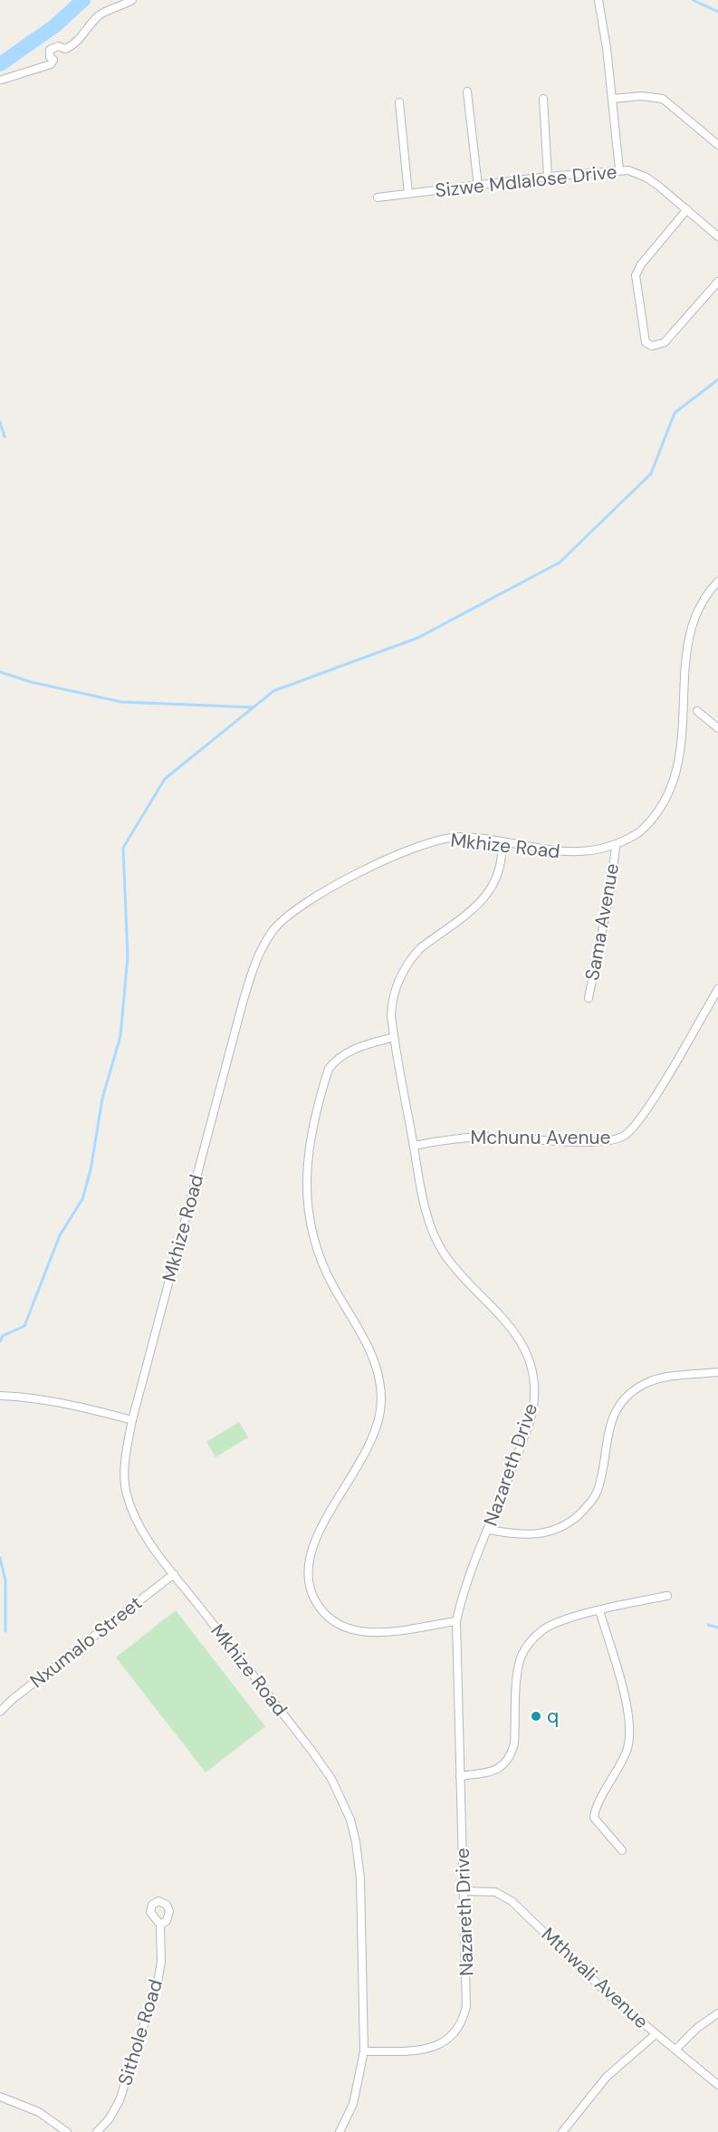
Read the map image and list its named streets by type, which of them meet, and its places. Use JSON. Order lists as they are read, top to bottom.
{
  "streets": {
    "street": [
      "Sizwe Mdlalose Drive",
      "Mkhize Road",
      "Sama Avenue",
      "Mchunu Avenue",
      "Nazareth Drive",
      "Nxumalo Street",
      "Mthwali Avenue",
      "Sithole Road"
    ]
  },
  "crossings": [
    ["Mkhize Road", "Sama Avenue"],
    ["Mkhize Road", "Nazareth Drive"],
    ["Mkhize Road", "Nxumalo Street"],
    ["Mchunu Avenue", "Nazareth Drive"],
    ["Nazareth Drive", "Mthwali Avenue"]
  ],
  "places": ["q"]
}
